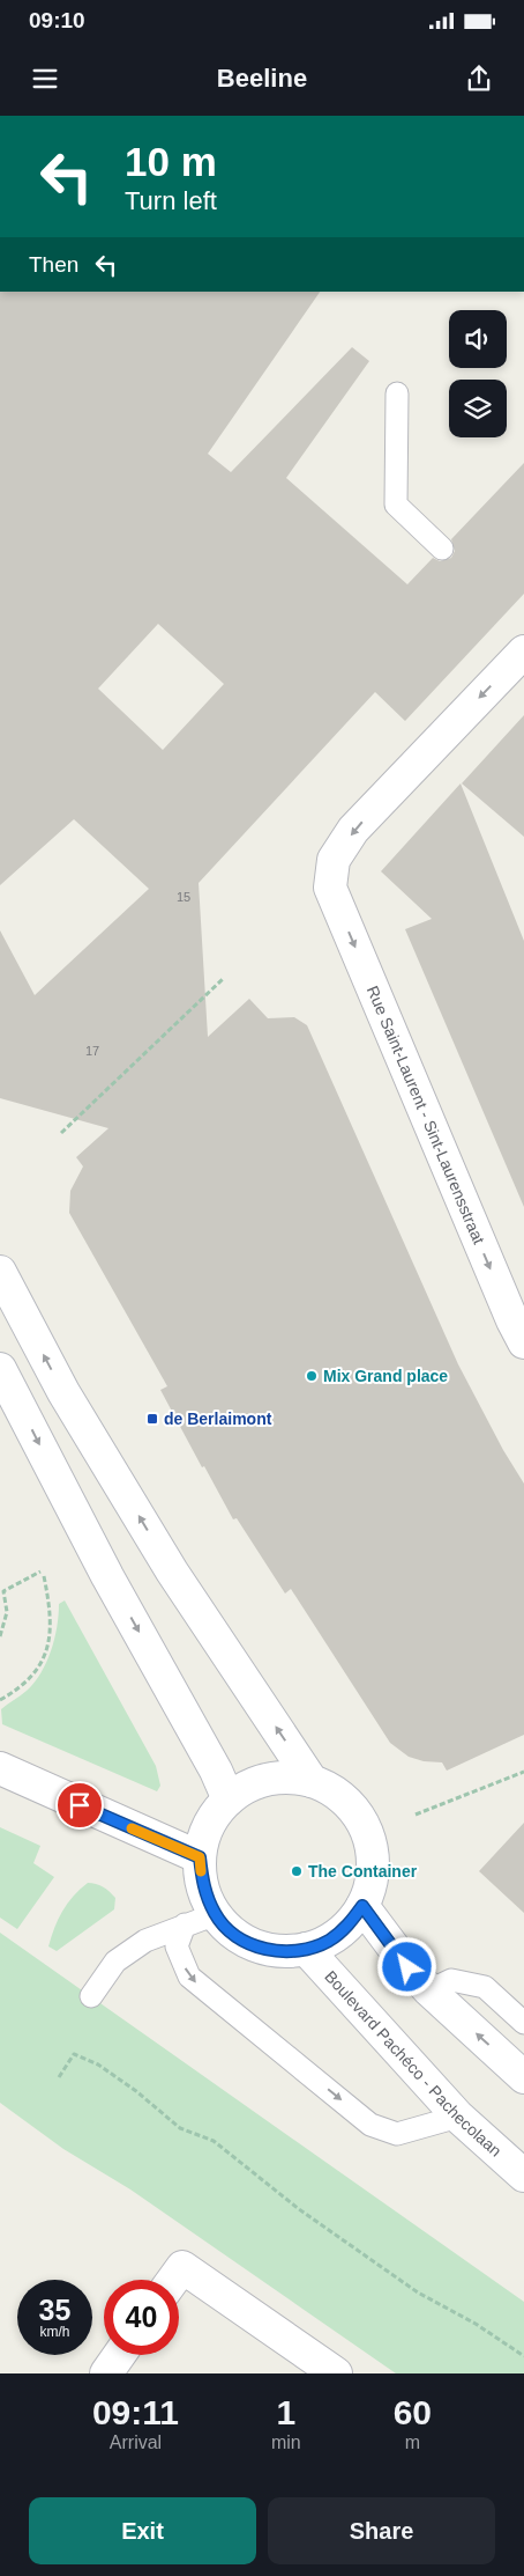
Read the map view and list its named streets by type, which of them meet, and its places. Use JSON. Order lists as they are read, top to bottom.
{
  "streets": {
    "street": ["Rue Saint-Laurent - Sint-Laurensstraat", "Boulevard Pachéco - Pachecolaan"]
  },
  "one_way": ["Rue Saint-Laurent - Sint-Laurensstraat"],
  "places": {
    "other": ["Mix Grand place", "The Container"],
    "transit": ["de Berlaimont"]
  },
  "house_numbers": ["15", "17"],
  "page": {
    "status": "09:10",
    "header": "Beeline",
    "turn": ["10 m", "Turn left"],
    "then": "Then",
    "speed": "35 km/h",
    "limit": "40",
    "eta": [
      "09:11",
      "Arrival",
      "1",
      "min",
      "60",
      "m"
    ],
    "buttons": ["Exit", "Share"]
  }
}
